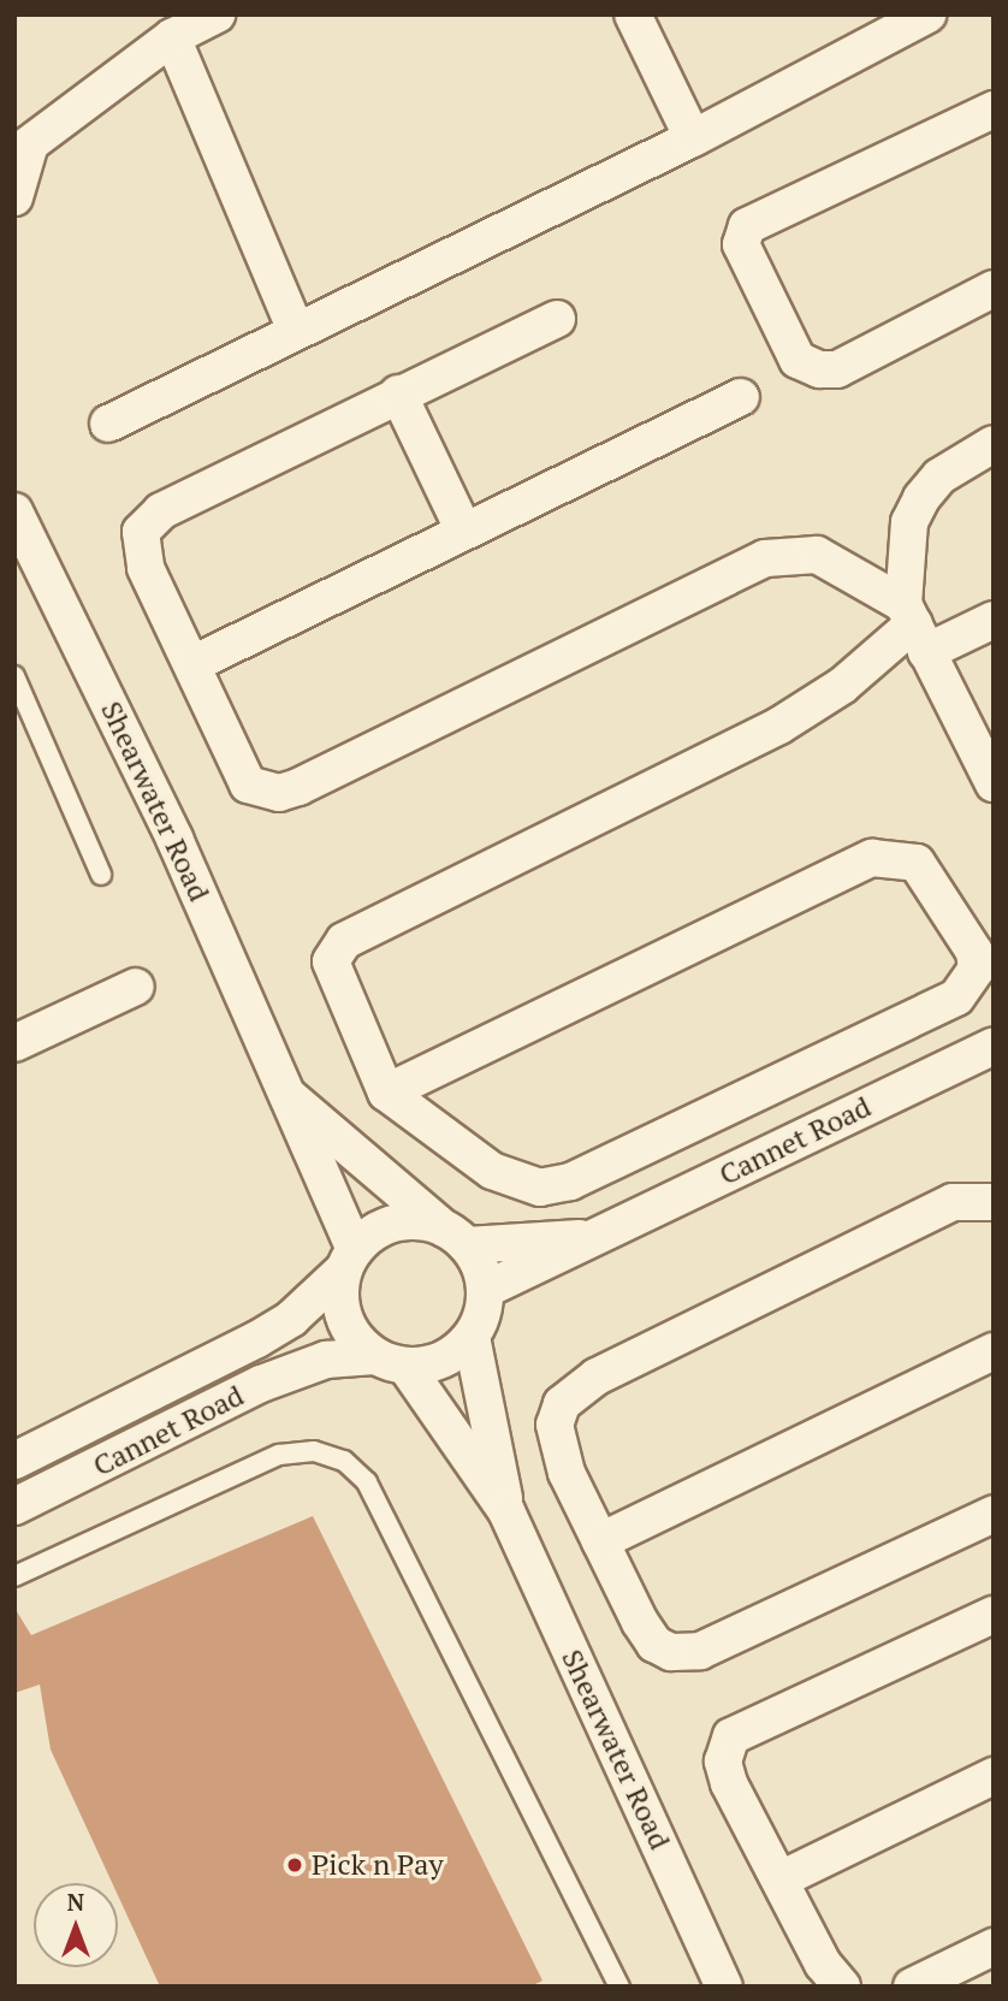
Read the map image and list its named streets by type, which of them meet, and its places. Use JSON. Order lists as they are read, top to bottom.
{
  "streets": {
    "street": ["Shearwater Road", "Cannet Road"]
  },
  "crossings": [
    ["Shearwater Road", "Cannet Road"]
  ],
  "places": ["Pick n Pay"],
  "north": "top"
}
